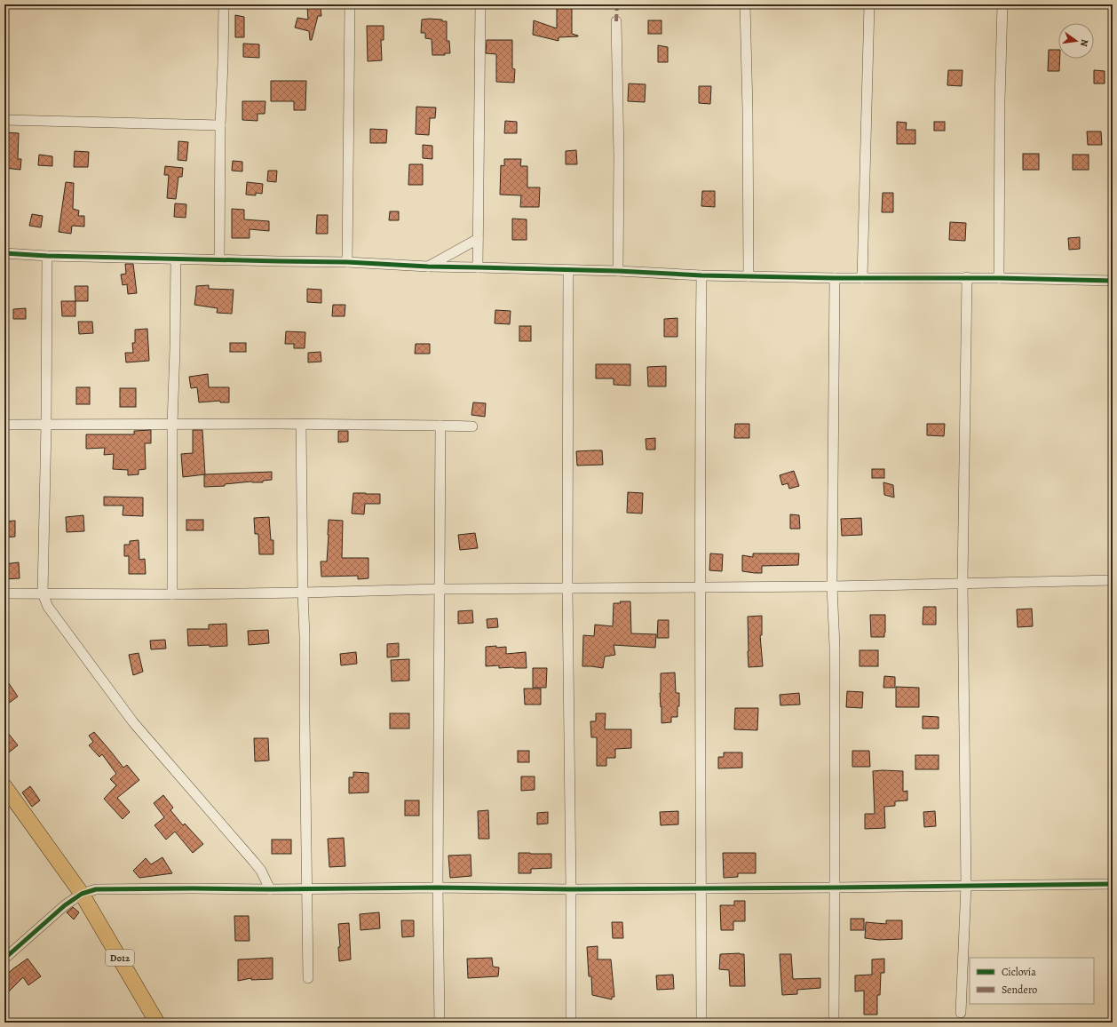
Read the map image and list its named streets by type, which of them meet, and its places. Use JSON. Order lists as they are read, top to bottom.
{
  "streets": {
    "main road": ["D012"]
  },
  "legend": ["Ciclovía", "Sendero"],
  "north": "right"
}
